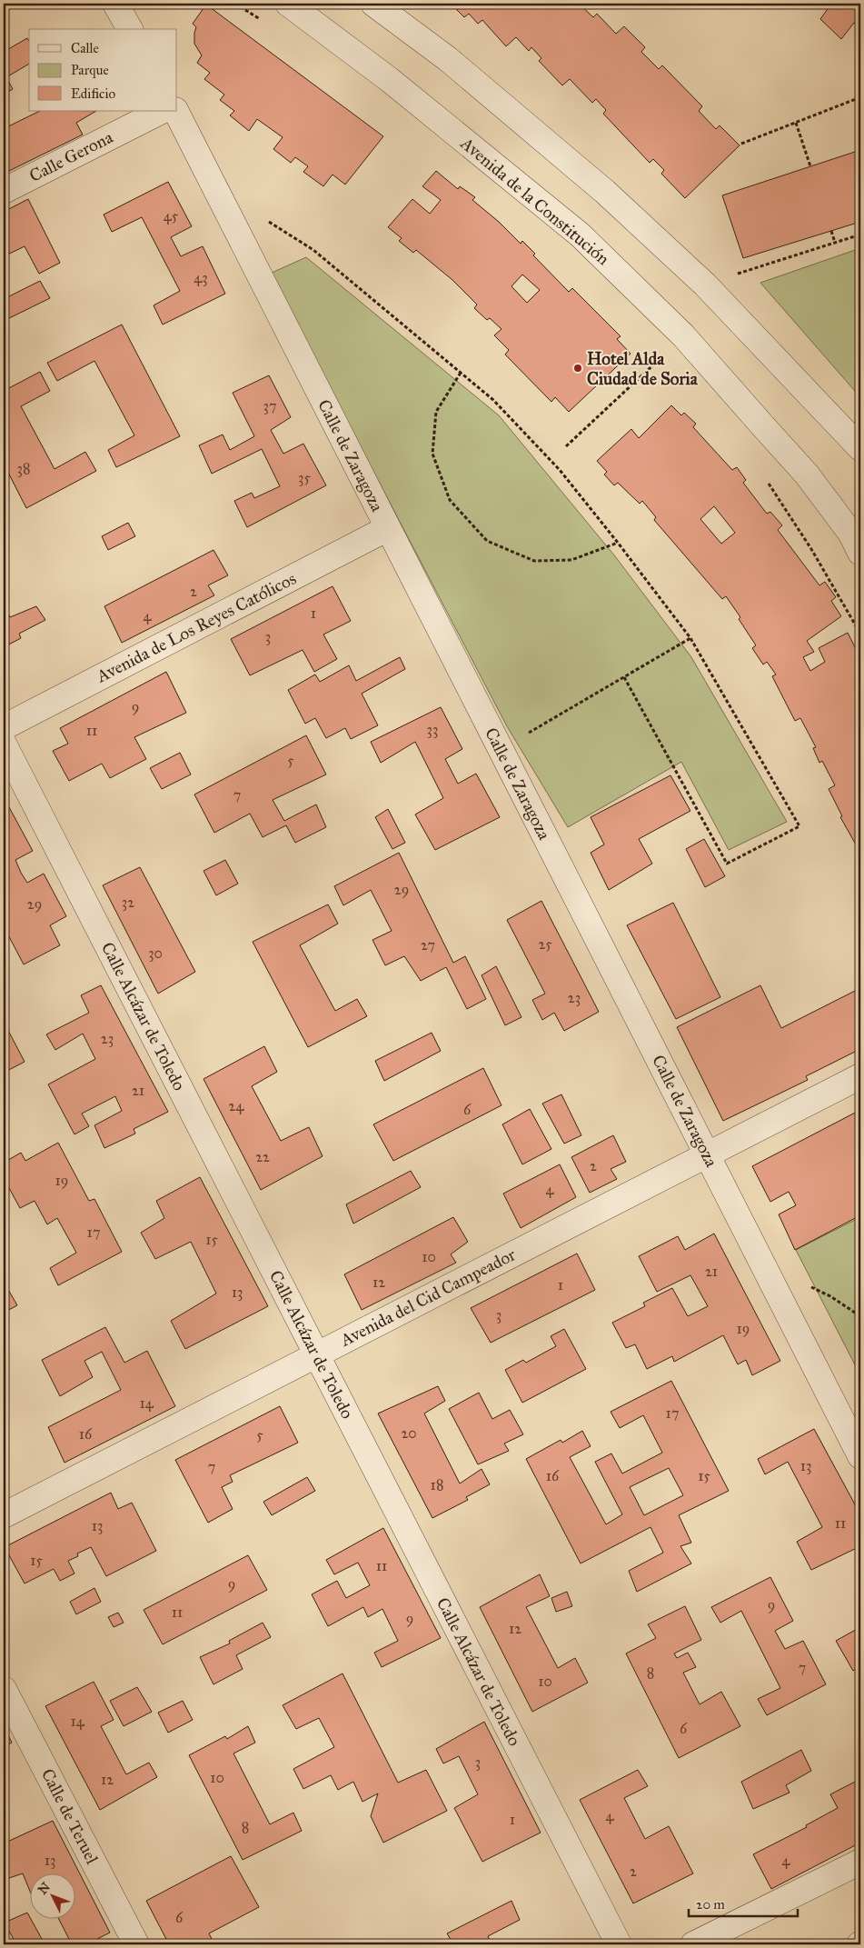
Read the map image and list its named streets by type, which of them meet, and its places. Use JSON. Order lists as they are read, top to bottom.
{
  "streets": {
    "street": [
      "Calle Gerona",
      "Avenida de la Constitución",
      "Calle de Zaragoza",
      "Avenida de Los Reyes Católicos",
      "Calle Alcázar de Toledo",
      "Avenida del Cid Campeador",
      "Calle de Teruel"
    ]
  },
  "crossings": [
    ["Calle de Zaragoza", "Avenida de Los Reyes Católicos"],
    ["Calle de Zaragoza", "Avenida del Cid Campeador"],
    ["Calle Alcázar de Toledo", "Avenida del Cid Campeador"]
  ],
  "places": ["Hotel Alda Ciudad de Soria"],
  "house_numbers": [
    "45",
    "43",
    "37",
    "38",
    "35",
    "2",
    "1",
    "4",
    "3",
    "9",
    "33",
    "11",
    "5",
    "7",
    "29",
    "32",
    "29",
    "25",
    "27",
    "30",
    "23",
    "23",
    "21",
    "24",
    "6",
    "22",
    "2",
    "19",
    "4",
    "17",
    "15",
    "10",
    "21",
    "12",
    "1",
    "13",
    "3",
    "19",
    "14",
    "17",
    "20",
    "16",
    "5",
    "13",
    "7",
    "16",
    "15",
    "18",
    "11",
    "13",
    "15",
    "11",
    "9",
    "9",
    "11",
    "9",
    "12",
    "7",
    "8",
    "10",
    "14",
    "6",
    "3",
    "10",
    "12",
    "4",
    "1",
    "8",
    "13",
    "4",
    "2",
    "6"
  ],
  "legend": ["Calle", "Parque", "Edificio"],
  "scale_bar": "20 m",
  "north": "top left"
}
